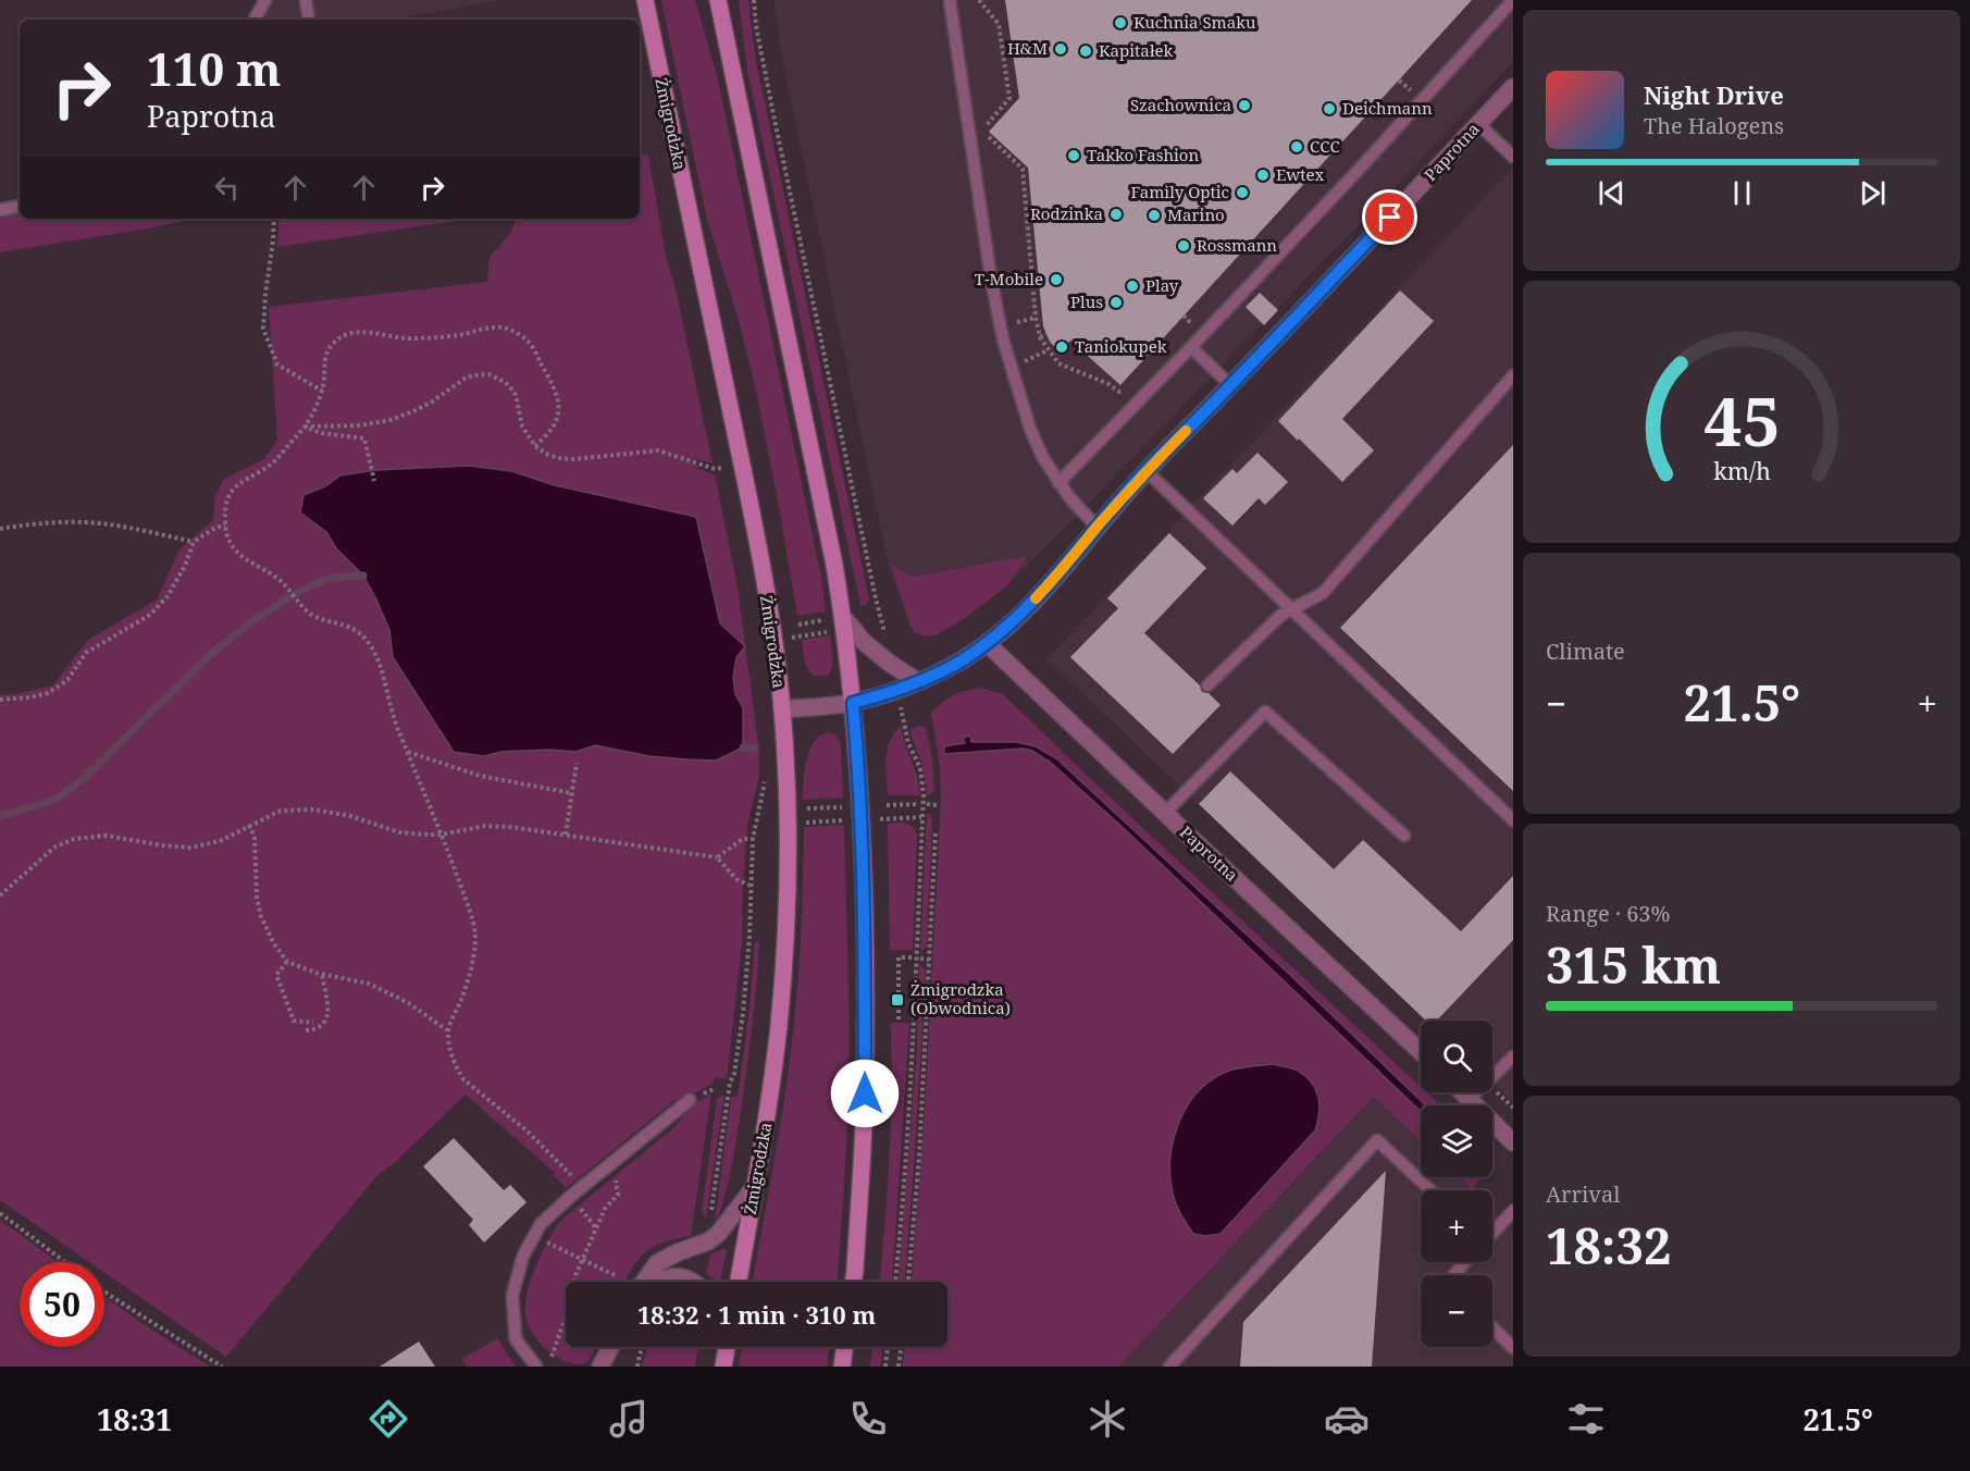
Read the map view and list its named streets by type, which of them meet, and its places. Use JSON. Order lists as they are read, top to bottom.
{
  "streets": {
    "main road": ["Żmigrodzka"],
    "street": ["Paprotna"]
  },
  "crossings": [
    ["Żmigrodzka", "Paprotna"]
  ],
  "places": {
    "other": [
      "Kuchnia Smaku",
      "H&M",
      "Kapitałek",
      "Szachownica",
      "Deichmann",
      "CCC",
      "Takko Fashion",
      "Ewtex",
      "Family Optic",
      "Rodzinka",
      "Marino",
      "Rossmann",
      "T-Mobile",
      "Play",
      "Plus",
      "Taniokupek"
    ],
    "transit": ["Żmigrodzka (Obwodnica)"]
  },
  "page": {
    "turn": ["110 m", "Paprotna"],
    "song": ["Night Drive", "The Halogens"],
    "tile": [
      "Climate",
      ["Range · 63%", "315 km"],
      ["Arrival", "18:32"]
    ],
    "heat": ["−", "21.5°", "+"],
    "map_buttons": ["+", "−"],
    "limit": "50",
    "trip": "18:32 · 1 min · 310 m",
    "tabs": ["18:31", "21.5°"],
    "gauge": ["45", "km/h"]
  }
}
